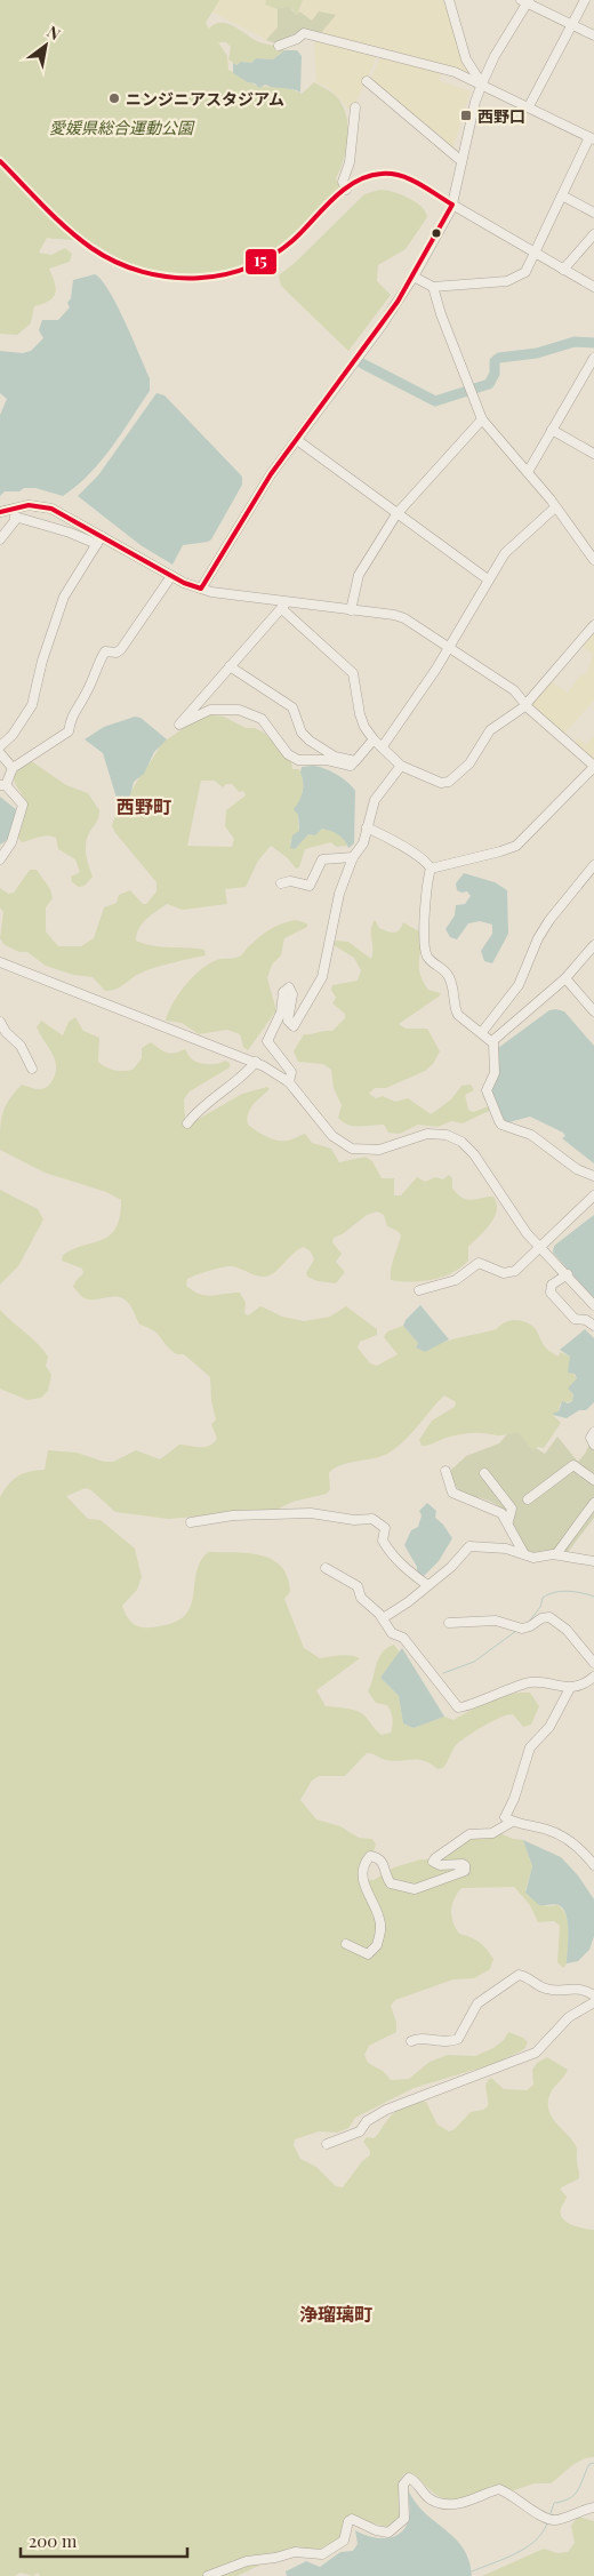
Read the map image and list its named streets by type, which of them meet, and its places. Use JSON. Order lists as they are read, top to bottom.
{
  "districts": ["西野町", "浄瑠璃町"],
  "parks": ["愛媛県総合運動公園"],
  "places": {
    "other": ["ニンジニアスタジアム"],
    "transit": ["西野口"]
  },
  "lines": ["transit line 15"],
  "scale_bar": "200 m",
  "north": "top right"
}
